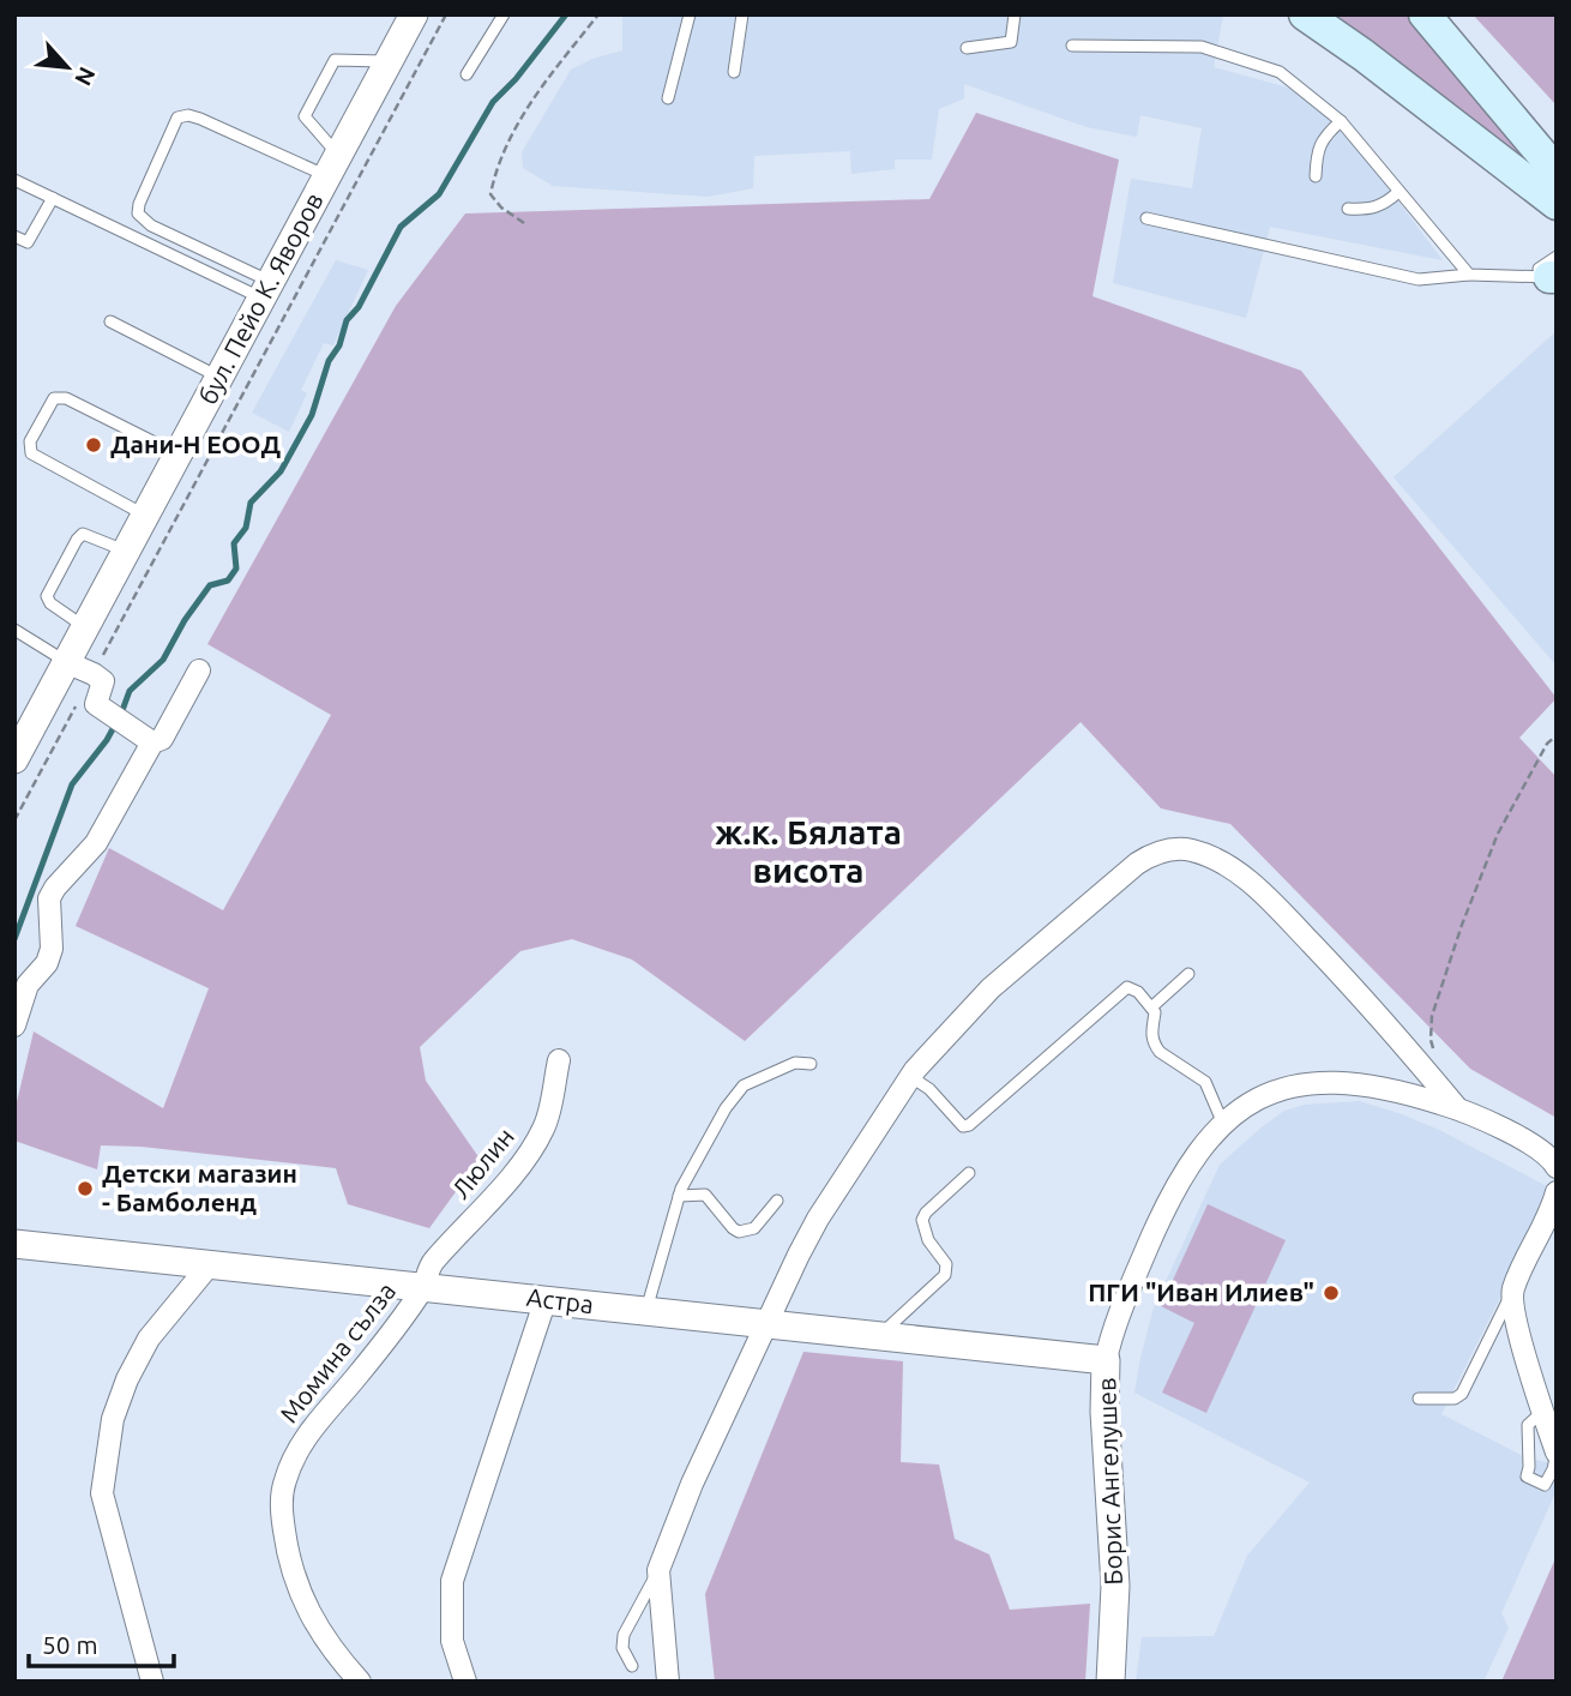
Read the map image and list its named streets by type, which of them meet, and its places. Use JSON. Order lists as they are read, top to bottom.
{
  "streets": {
    "street": [
      "бул. Пейо К. Яворов",
      "Люлин",
      "Астра",
      "Момина сълза",
      "Борис Ангелушев"
    ]
  },
  "crossings": [
    ["Люлин", "Астра"],
    ["Люлин", "Момина сълза"],
    ["Астра", "Момина сълза"],
    ["Астра", "Борис Ангелушев"]
  ],
  "districts": ["ж.к. Бялата висота"],
  "places": ["Дани-Н ЕООД", "Детски магазин - Бамболенд", "ПГИ \"Иван Илиев\""],
  "scale_bar": "50 m",
  "north": "bottom right"
}
